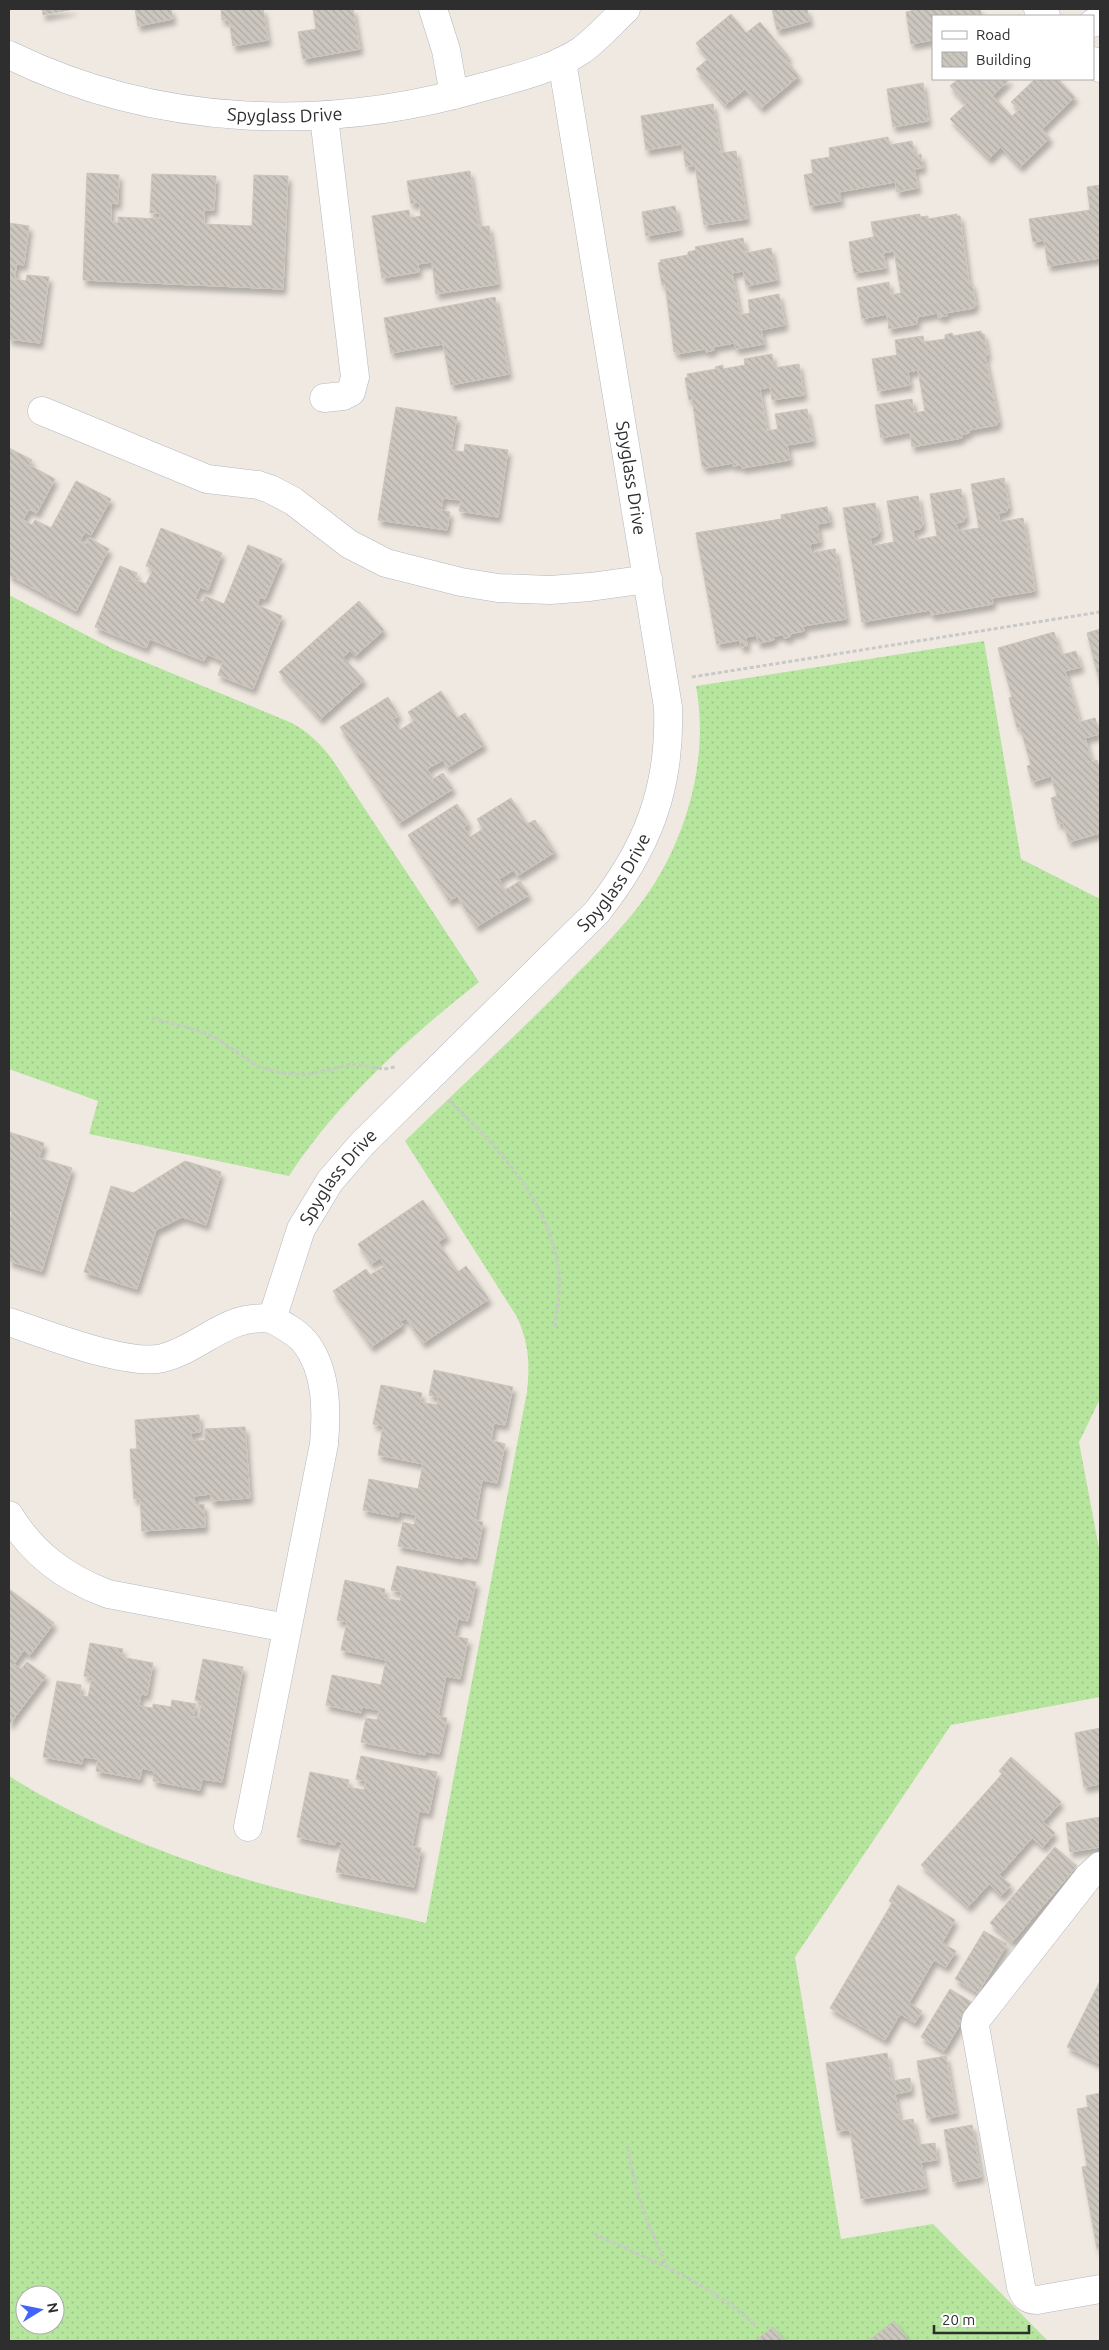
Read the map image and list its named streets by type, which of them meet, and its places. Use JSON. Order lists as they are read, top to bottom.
{
  "streets": {
    "street": ["Spyglass Drive"]
  },
  "legend": ["Road", "Building"],
  "scale_bar": "20 m",
  "north": "right"
}
